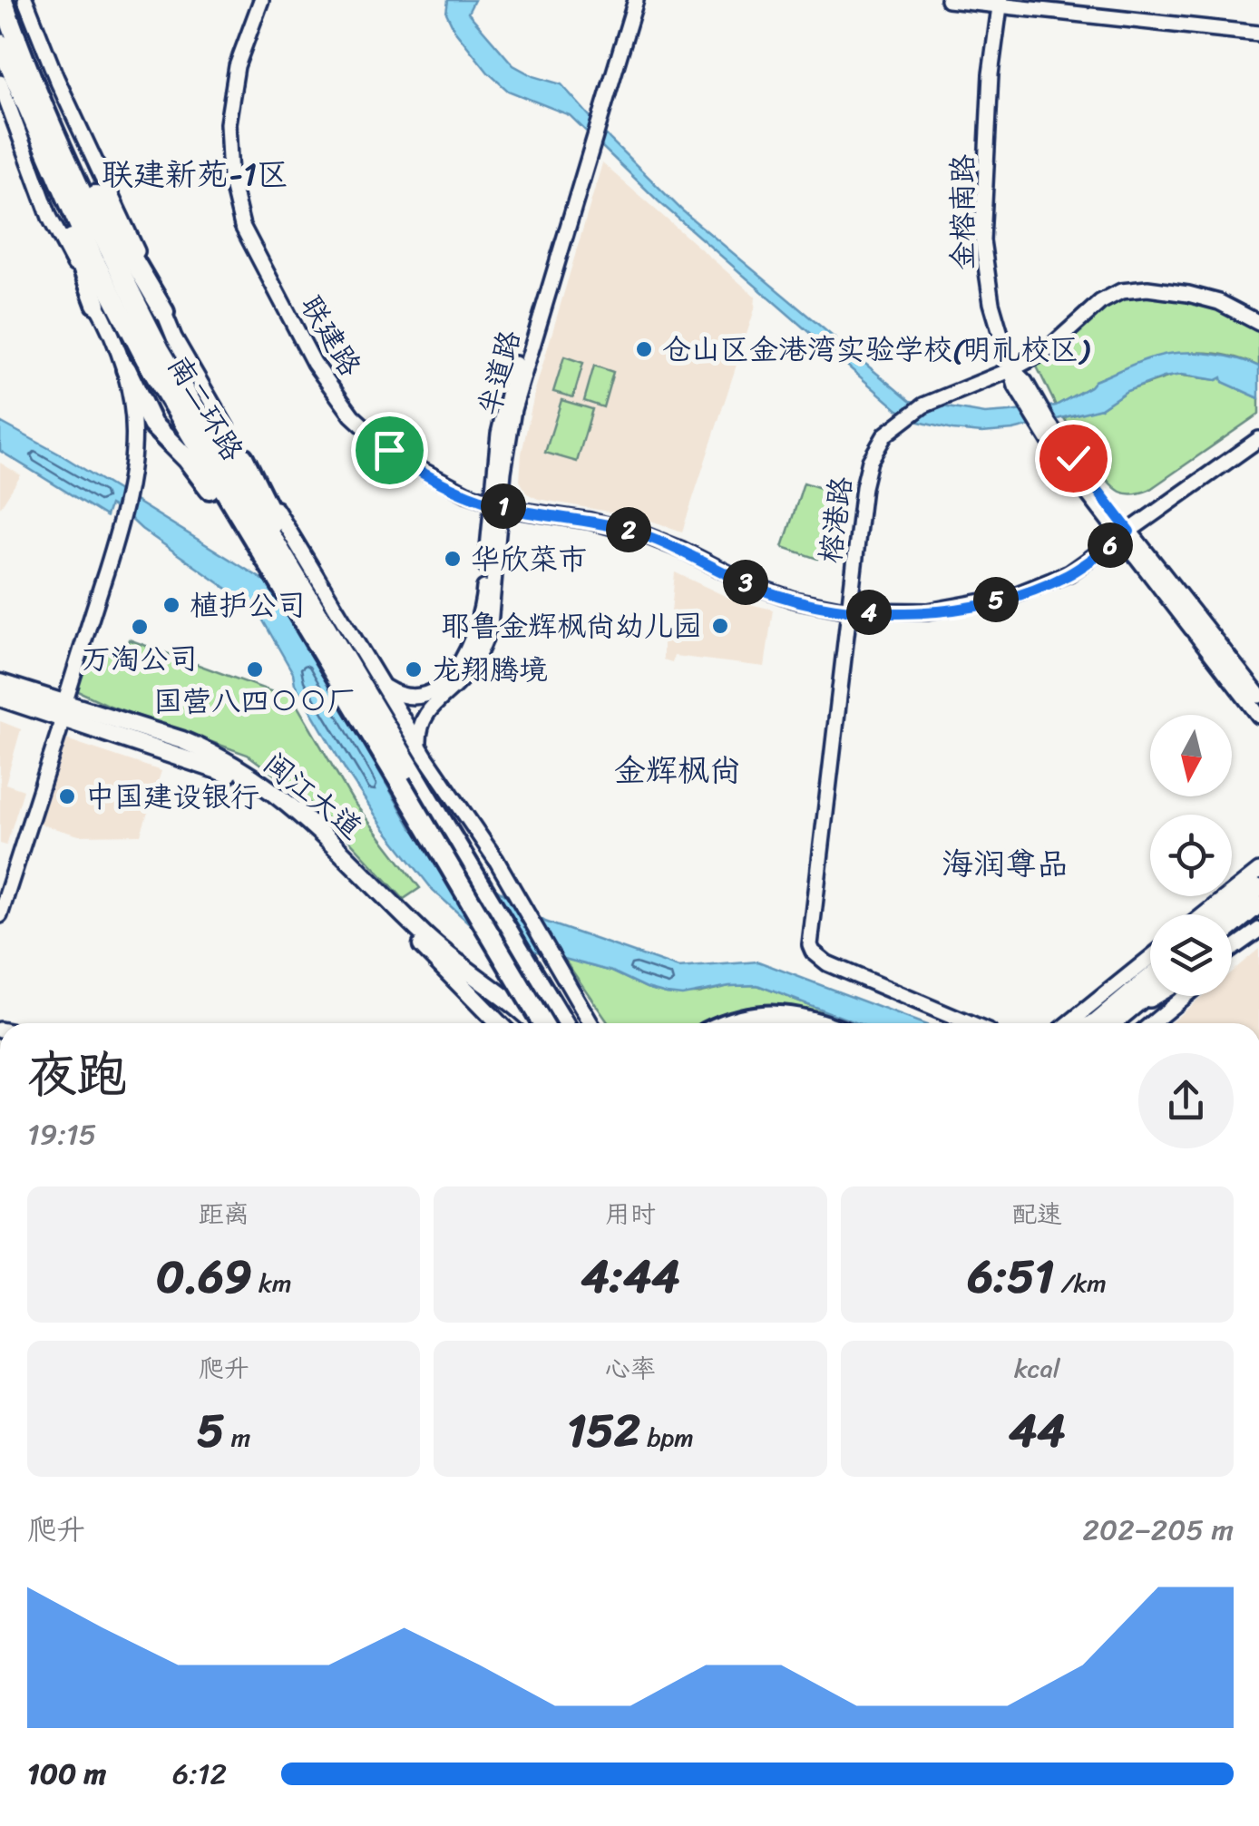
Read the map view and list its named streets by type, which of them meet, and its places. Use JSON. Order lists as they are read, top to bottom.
{
  "streets": {
    "highway": ["南二环路"],
    "main road": [
      "金榕南路",
      "联建路",
      "半道路",
      "榕港路",
      "闽江大道"
    ]
  },
  "crossings": [
    ["金榕南路", "联建路"],
    ["金榕南路", "榕港路"],
    ["联建路", "半道路"],
    ["联建路", "榕港路"]
  ],
  "districts": ["联建新苑-1区", "金辉枫尚", "海润尊品"],
  "places": [
    "仓山区金港湾实验学校(明礼校区)",
    "华欣菜市",
    "植护公司",
    "耶鲁金辉枫尚幼儿园",
    "万淘公司",
    "国营八四〇〇厂",
    "龙翔腾境",
    "中国建设银行"
  ],
  "north": "bottom",
  "page": {
    "pins": [
      "1",
      "2",
      "6",
      "3",
      "5",
      "4"
    ],
    "heading": ["夜跑", "19:15"],
    "stats": [
      ["距离", "0.69 km"],
      ["用时", "4:44"],
      ["配速", "6:51 /km"],
      ["爬升", "5 m"],
      ["心率", "152 bpm"],
      ["kcal", "44"]
    ],
    "chart": ["爬升", "202–205 m"],
    "list": [
      {
        "name": "100 m",
        "note": "6:12"
      }
    ]
  }
}
